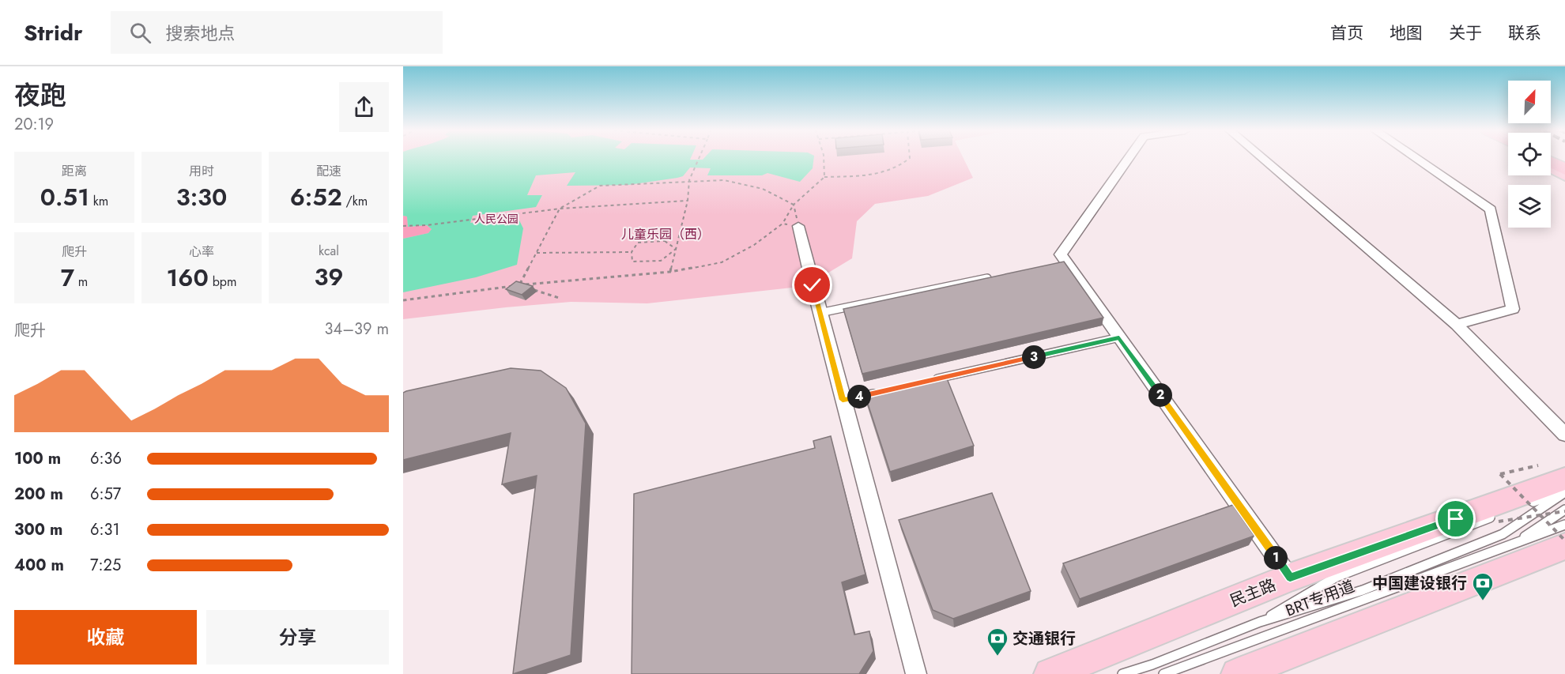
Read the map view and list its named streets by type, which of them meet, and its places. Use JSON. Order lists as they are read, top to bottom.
{
  "streets": {
    "main road": ["民主路"],
    "lane": ["BRT专用道"]
  },
  "parks": ["人民公园", "儿童乐园（西）"],
  "places": {
    "bank": ["中国建设银行", "交通银行"]
  },
  "north": "top right",
  "page": {
    "header": "Stridr",
    "search": "搜索地点",
    "nav": [
      "首页",
      "地图",
      "关于",
      "联系"
    ],
    "heading": ["夜跑", "20:19"],
    "stats": [
      ["距离", "0.51 km"],
      ["用时", "3:30"],
      ["配速", "6:52 /km"],
      ["爬升", "7 m"],
      ["心率", "160 bpm"],
      ["kcal", "39"]
    ],
    "chart": ["爬升", "34–39 m"],
    "pins": [
      "3",
      "2",
      "4",
      "1"
    ],
    "list": [
      {
        "name": "100 m",
        "note": "6:36"
      },
      {
        "name": "200 m",
        "note": "6:57"
      },
      {
        "name": "300 m",
        "note": "6:31"
      },
      {
        "name": "400 m",
        "note": "7:25"
      }
    ],
    "buttons": ["收藏", "分享"]
  }
}
